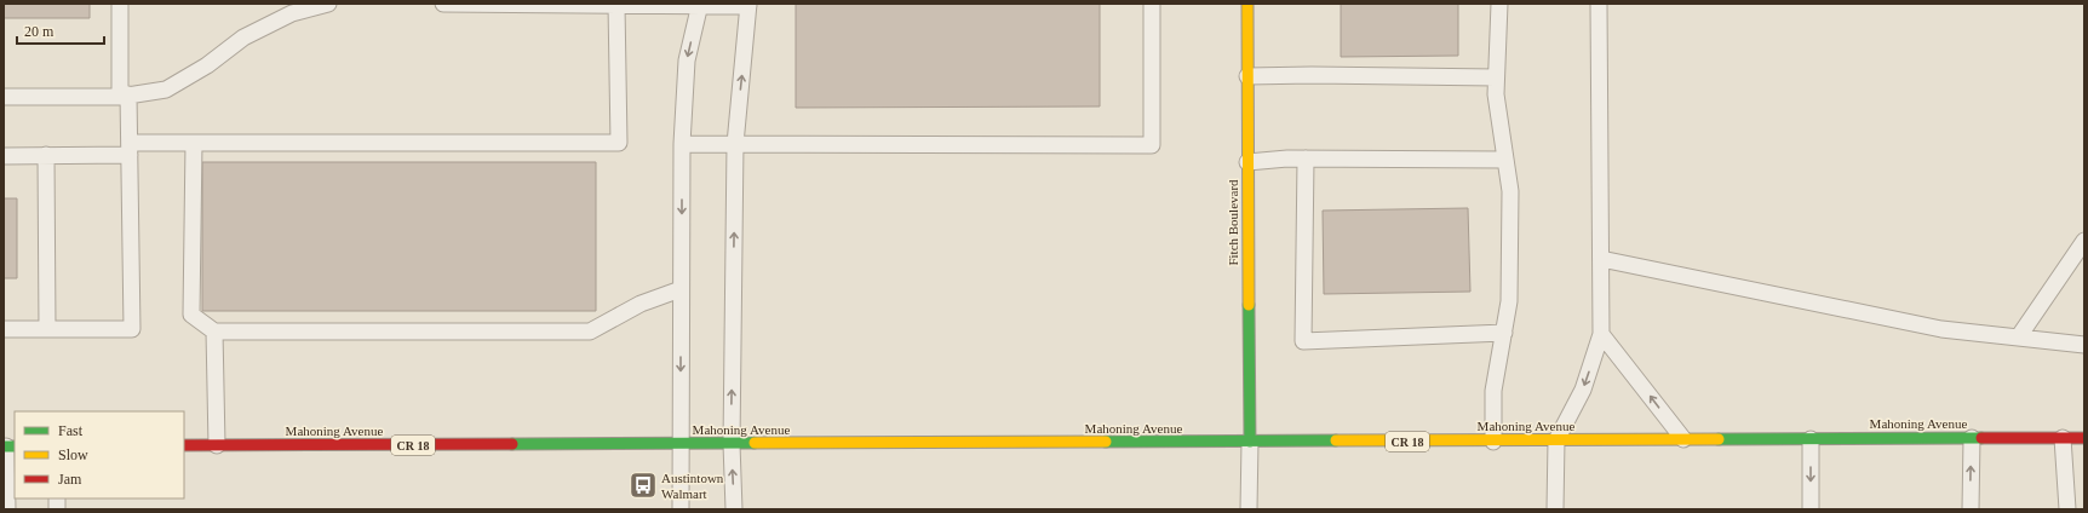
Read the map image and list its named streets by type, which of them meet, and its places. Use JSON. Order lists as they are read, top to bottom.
{
  "streets": {
    "main road": ["Fitch Boulevard", "Mahoning Avenue", "CR 18"]
  },
  "crossings": [
    ["Fitch Boulevard", "Mahoning Avenue"]
  ],
  "places": {
    "bus stop": ["Austintown Walmart"]
  },
  "legend": ["Fast", "Slow", "Jam"],
  "scale_bar": "20 m"
}
